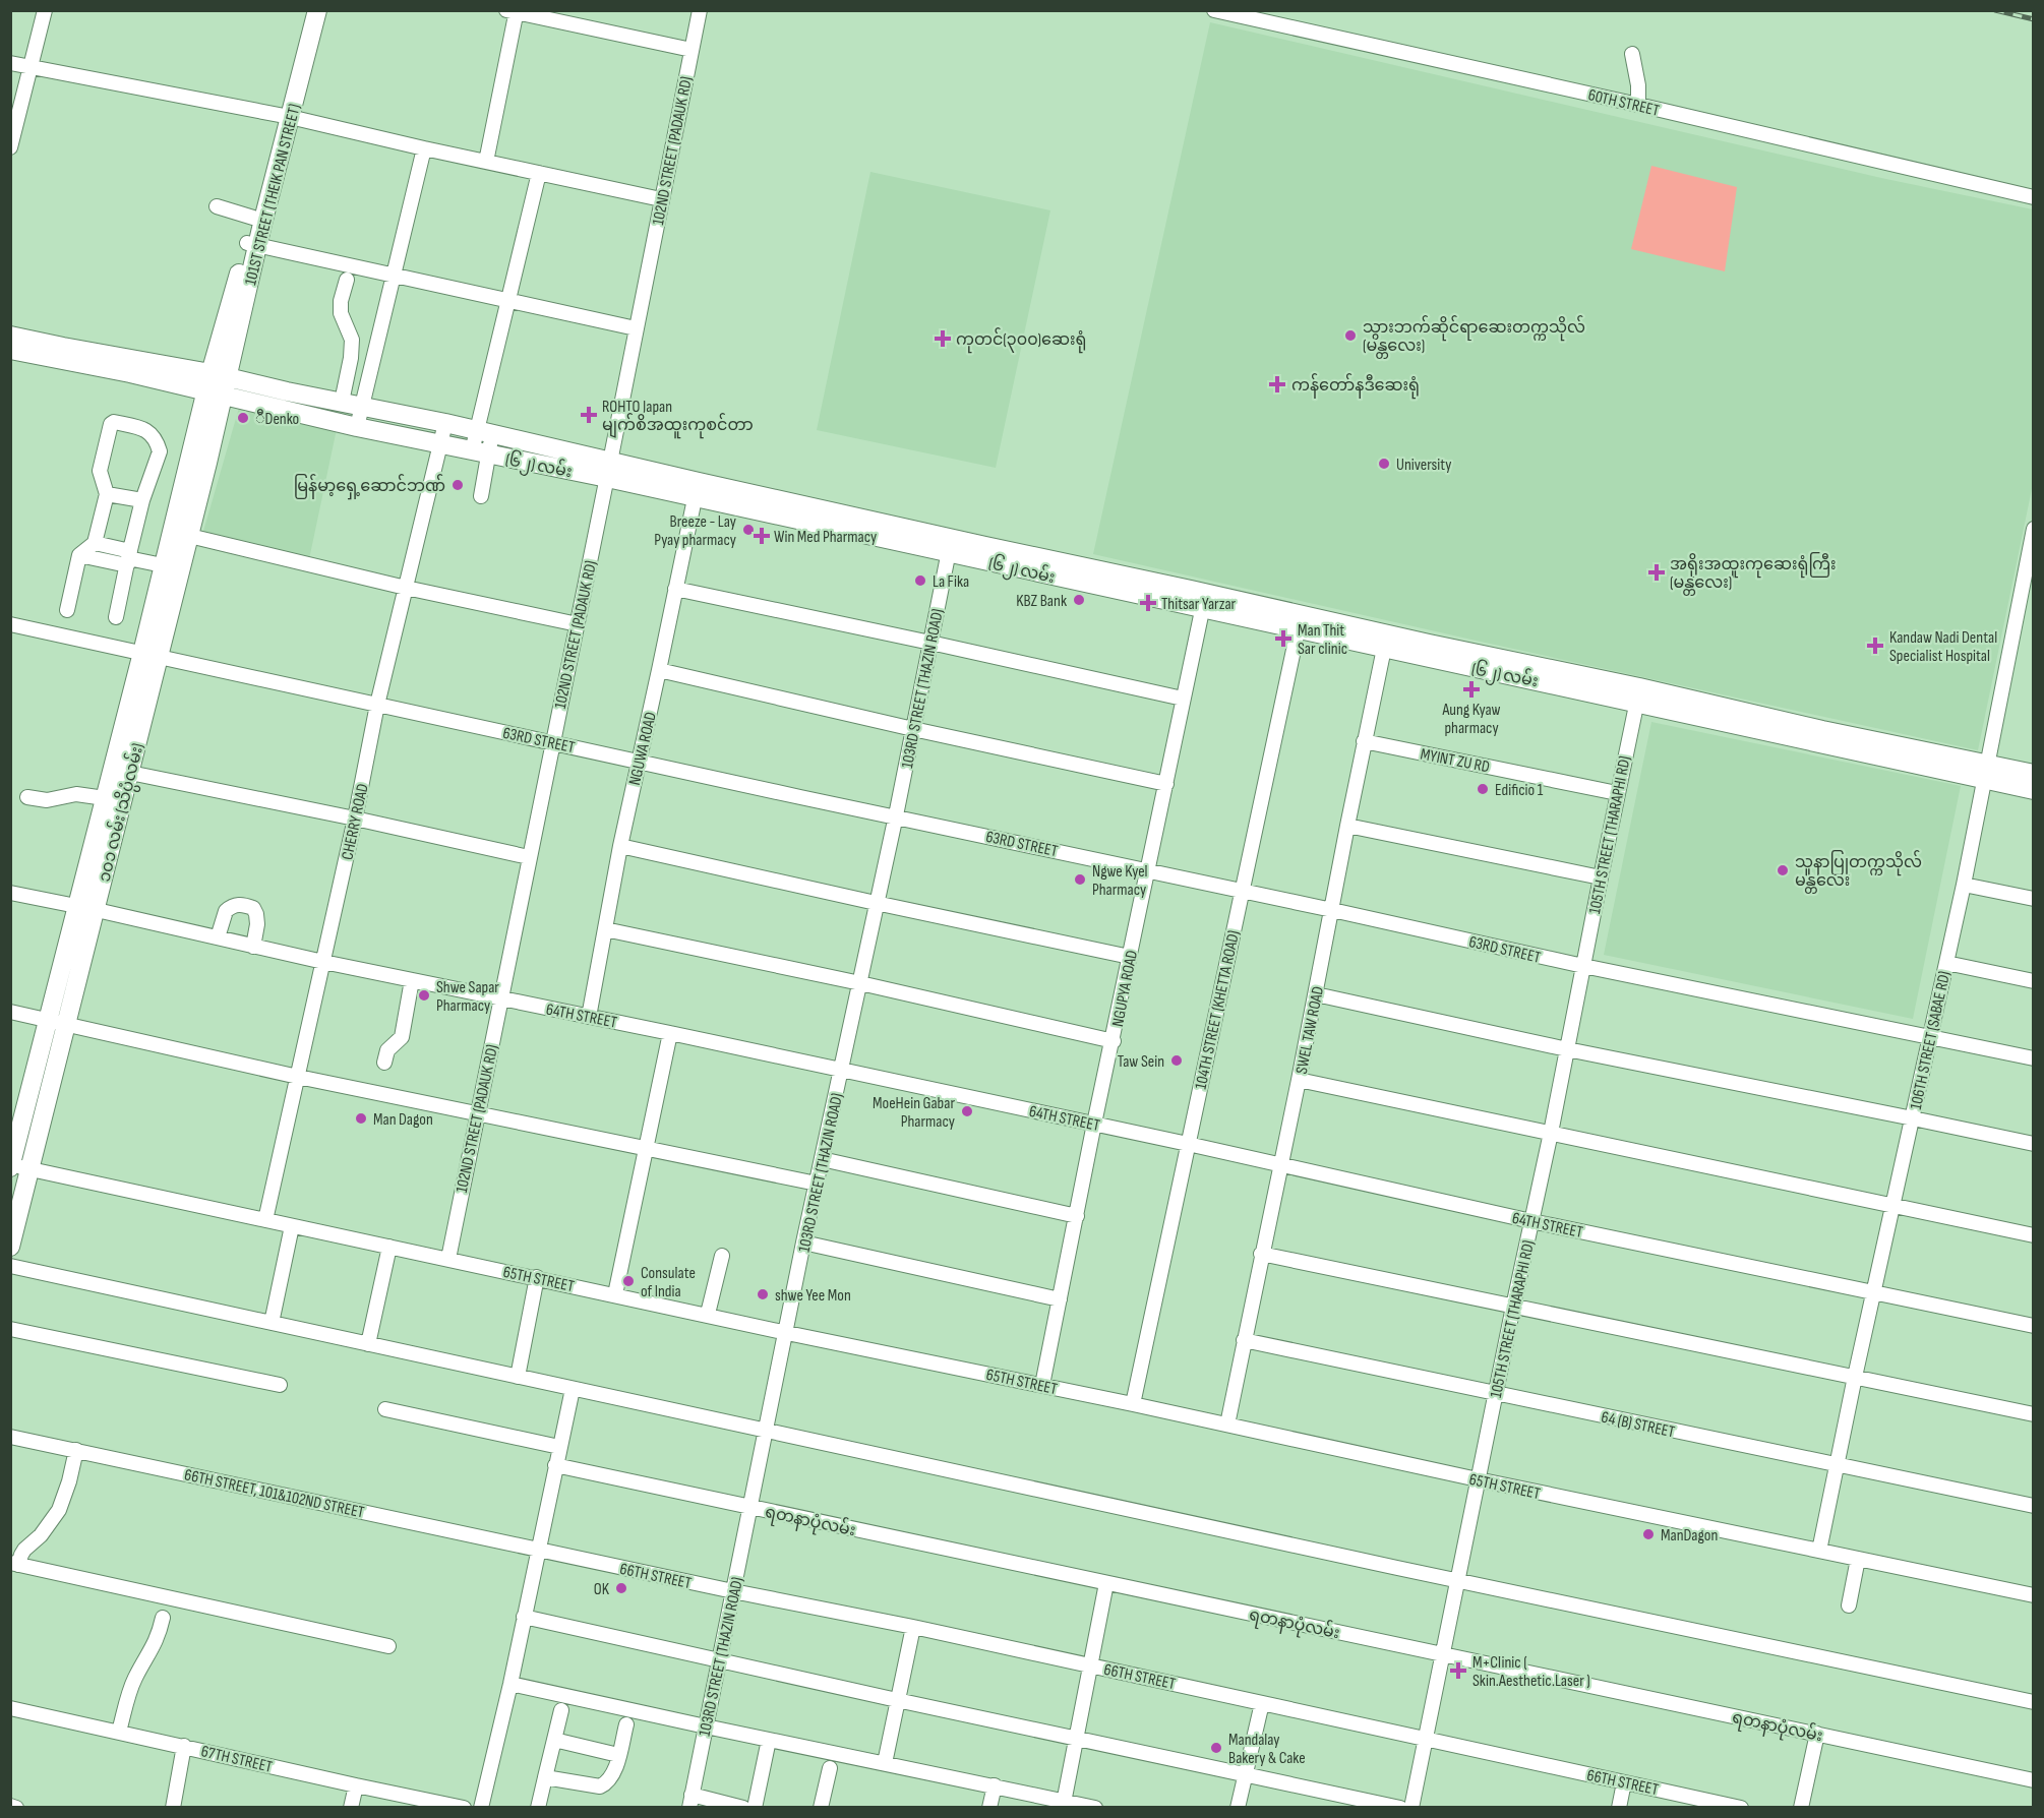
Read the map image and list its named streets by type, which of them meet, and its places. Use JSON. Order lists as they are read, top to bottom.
{
  "streets": {
    "main road": ["101ST STREET (THEIK PAN STREET)", "(၆၂) လမ်း", "၁၀၁ လမ်း (သိပ္ပံလမ်း)"],
    "street": [
      "60TH STREET",
      "102ND STREET (PADAUK RD)",
      "103RD STREET (THAZIN ROAD)",
      "63RD STREET",
      "NGUWA ROAD",
      "MYINT ZU RD",
      "CHERRY ROAD",
      "105TH STREET (THARAPHI RD)",
      "NGUPYA ROAD",
      "104TH STREET (KHETTA ROAD)",
      "64TH STREET",
      "SWEL TAW ROAD",
      "106TH STREET (SABAE RD)",
      "65TH STREET",
      "64 (B) STREET",
      "66TH STREET, 101&102ND STREET",
      "ရတနာပုံလမ်း",
      "66TH STREET",
      "67TH STREET"
    ]
  },
  "crossings": [
    ["102ND STREET (PADAUK RD)", "(၆၂) လမ်း"],
    ["102ND STREET (PADAUK RD)", "63RD STREET"],
    ["102ND STREET (PADAUK RD)", "64TH STREET"],
    ["102ND STREET (PADAUK RD)", "65TH STREET"],
    ["101ST STREET (THEIK PAN STREET)", "(၆၂) လမ်း"],
    ["101ST STREET (THEIK PAN STREET)", "၁၀၁ လမ်း (သိပ္ပံလမ်း)"],
    ["(၆၂) လမ်း", "103RD STREET (THAZIN ROAD)"],
    ["(၆၂) လမ်း", "NGUWA ROAD"],
    ["(၆၂) လမ်း", "၁၀၁ လမ်း (သိပ္ပံလမ်း)"],
    ["(၆၂) လမ်း", "CHERRY ROAD"],
    ["(၆၂) လမ်း", "105TH STREET (THARAPHI RD)"],
    ["(၆၂) လမ်း", "NGUPYA ROAD"],
    ["(၆၂) လမ်း", "104TH STREET (KHETTA ROAD)"],
    ["(၆၂) လမ်း", "SWEL TAW ROAD"],
    ["(၆၂) လမ်း", "106TH STREET (SABAE RD)"],
    ["103RD STREET (THAZIN ROAD)", "63RD STREET"],
    ["103RD STREET (THAZIN ROAD)", "64TH STREET"],
    ["103RD STREET (THAZIN ROAD)", "65TH STREET"],
    ["103RD STREET (THAZIN ROAD)", "ရတနာပုံလမ်း"],
    ["103RD STREET (THAZIN ROAD)", "66TH STREET"],
    ["63RD STREET", "NGUWA ROAD"],
    ["63RD STREET", "၁၀၁ လမ်း (သိပ္ပံလမ်း)"],
    ["63RD STREET", "CHERRY ROAD"],
    ["63RD STREET", "105TH STREET (THARAPHI RD)"],
    ["63RD STREET", "NGUPYA ROAD"],
    ["63RD STREET", "104TH STREET (KHETTA ROAD)"],
    ["63RD STREET", "SWEL TAW ROAD"],
    ["63RD STREET", "106TH STREET (SABAE RD)"],
    ["NGUWA ROAD", "64TH STREET"],
    ["MYINT ZU RD", "105TH STREET (THARAPHI RD)"],
    ["MYINT ZU RD", "SWEL TAW ROAD"],
    ["၁၀၁ လမ်း (သိပ္ပံလမ်း)", "64TH STREET"],
    ["၁၀၁ လမ်း (သိပ္ပံလမ်း)", "65TH STREET"],
    ["CHERRY ROAD", "64TH STREET"],
    ["CHERRY ROAD", "65TH STREET"],
    ["105TH STREET (THARAPHI RD)", "64TH STREET"],
    ["105TH STREET (THARAPHI RD)", "65TH STREET"],
    ["105TH STREET (THARAPHI RD)", "64 (B) STREET"],
    ["105TH STREET (THARAPHI RD)", "ရတနာပုံလမ်း"],
    ["105TH STREET (THARAPHI RD)", "66TH STREET"],
    ["NGUPYA ROAD", "64TH STREET"],
    ["NGUPYA ROAD", "65TH STREET"],
    ["104TH STREET (KHETTA ROAD)", "64TH STREET"],
    ["104TH STREET (KHETTA ROAD)", "65TH STREET"],
    ["64TH STREET", "SWEL TAW ROAD"],
    ["64TH STREET", "106TH STREET (SABAE RD)"],
    ["SWEL TAW ROAD", "65TH STREET"],
    ["SWEL TAW ROAD", "64 (B) STREET"],
    ["106TH STREET (SABAE RD)", "65TH STREET"],
    ["106TH STREET (SABAE RD)", "64 (B) STREET"],
    ["66TH STREET, 101&102ND STREET", "66TH STREET"]
  ],
  "places": {
    "other": [
      "သွားဘက်ဆိုင်ရာဆေးတက္ကသိုလ် (မန္တလေး)",
      "ီDenko",
      "University",
      "မြန်မာ့ရှေ့ဆောင်ဘဏ်",
      "Breeze - Lay Pyay pharmacy",
      "La Fika",
      "KBZ Bank",
      "Edificio 1",
      "သူနာပြုတက္ကသိုလ် မန္တလေး",
      "Ngwe Kyel Pharmacy",
      "Shwe Sapar Pharmacy",
      "Taw Sein",
      "MoeHein Gabar Pharmacy",
      "Man Dagon",
      "Consulate of India",
      "shwe Yee Mon",
      "ManDagon",
      "OK",
      "Mandalay Bakery & Cake"
    ],
    "health": [
      "ကုတင်(၃၀၀)ဆေးရုံ",
      "ကန်တော်နဒီဆေးရုံ",
      "ROHTO Japan မျက်စိအထူးကုစင်တာ",
      "Win Med Pharmacy",
      "အရိုးအထူးကုဆေးရုံကြီး (မန္တလေး)",
      "Thitsar Yarzar",
      "Man Thit Sar clinic",
      "Kandaw Nadi Dental Specialist Hospital",
      "Aung Kyaw pharmacy",
      "M+Clinic ( Skin.Aesthetic.Laser )"
    ]
  }
}
